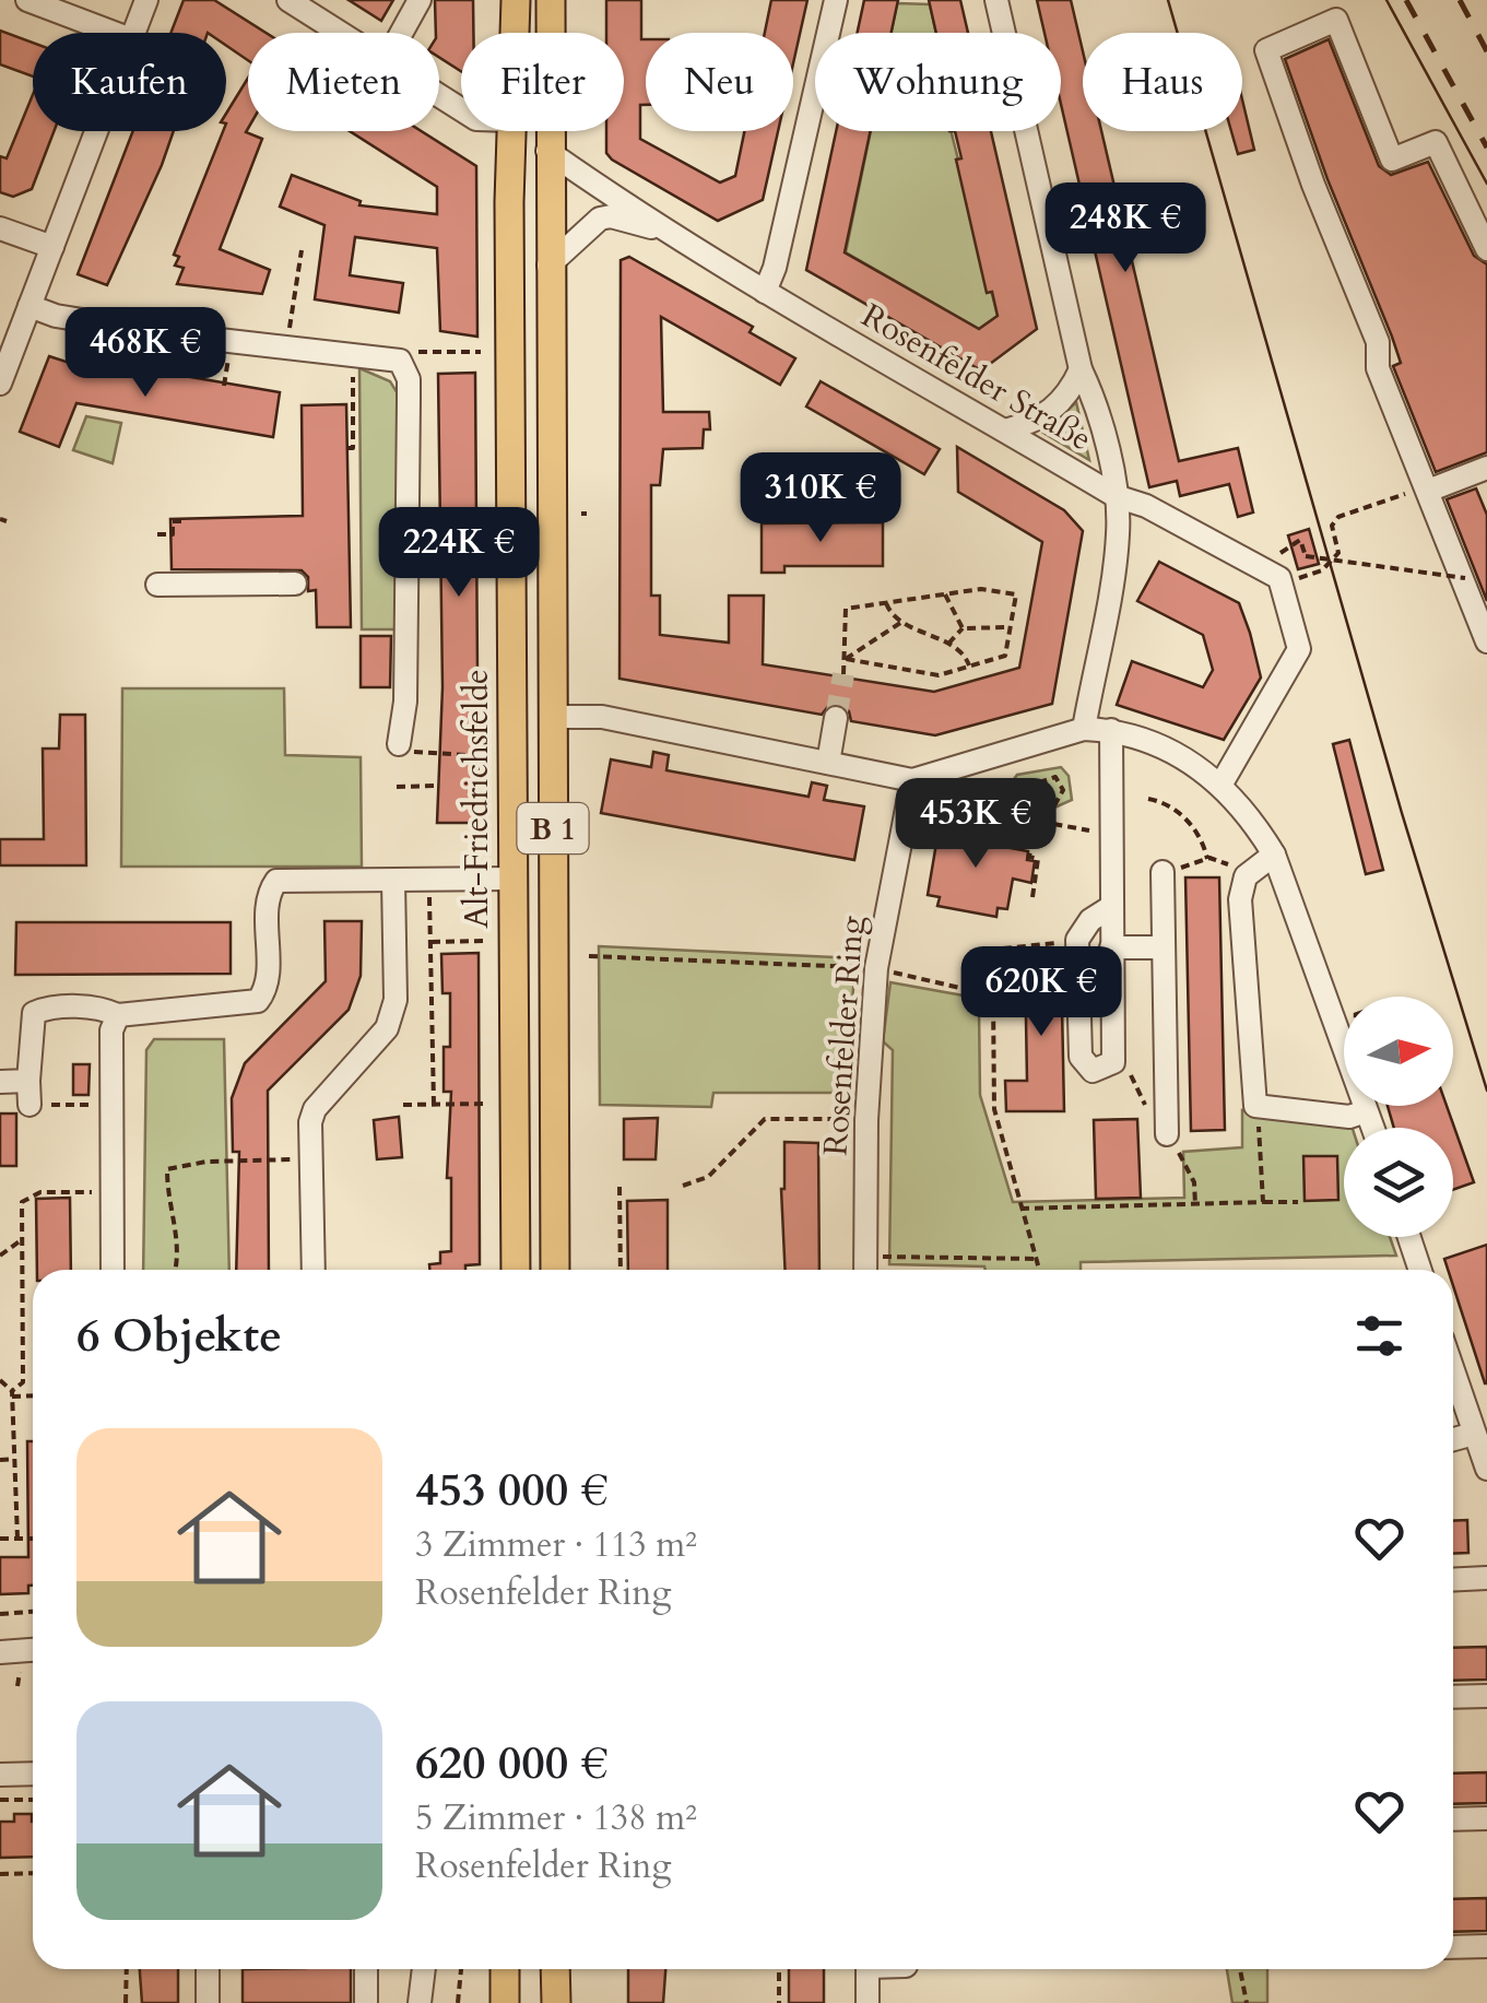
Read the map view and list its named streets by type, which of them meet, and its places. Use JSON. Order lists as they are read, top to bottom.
{
  "streets": {
    "main road": ["Alt-Friedrichsfelde", "B 1"],
    "street": ["Rosenfelder Straße", "Rosenfelder Ring"]
  },
  "crossings": [
    ["Rosenfelder Straße", "B 1"]
  ],
  "north": "right",
  "page": {
    "chip": [
      "Kaufen",
      "Mieten",
      "Filter",
      "Neu",
      "Wohnung",
      "Haus"
    ],
    "price": [
      "248K €",
      "468K €",
      "310K €",
      "224K €",
      "453K €",
      "620K €"
    ],
    "heading": "6 Objekte",
    "list": [
      {
        "name": "453 000 €",
        "note": "3 Zimmer · 113 m² · Rosenfelder Ring"
      },
      {
        "name": "620 000 €",
        "note": "5 Zimmer · 138 m² · Rosenfelder Ring"
      }
    ]
  }
}
